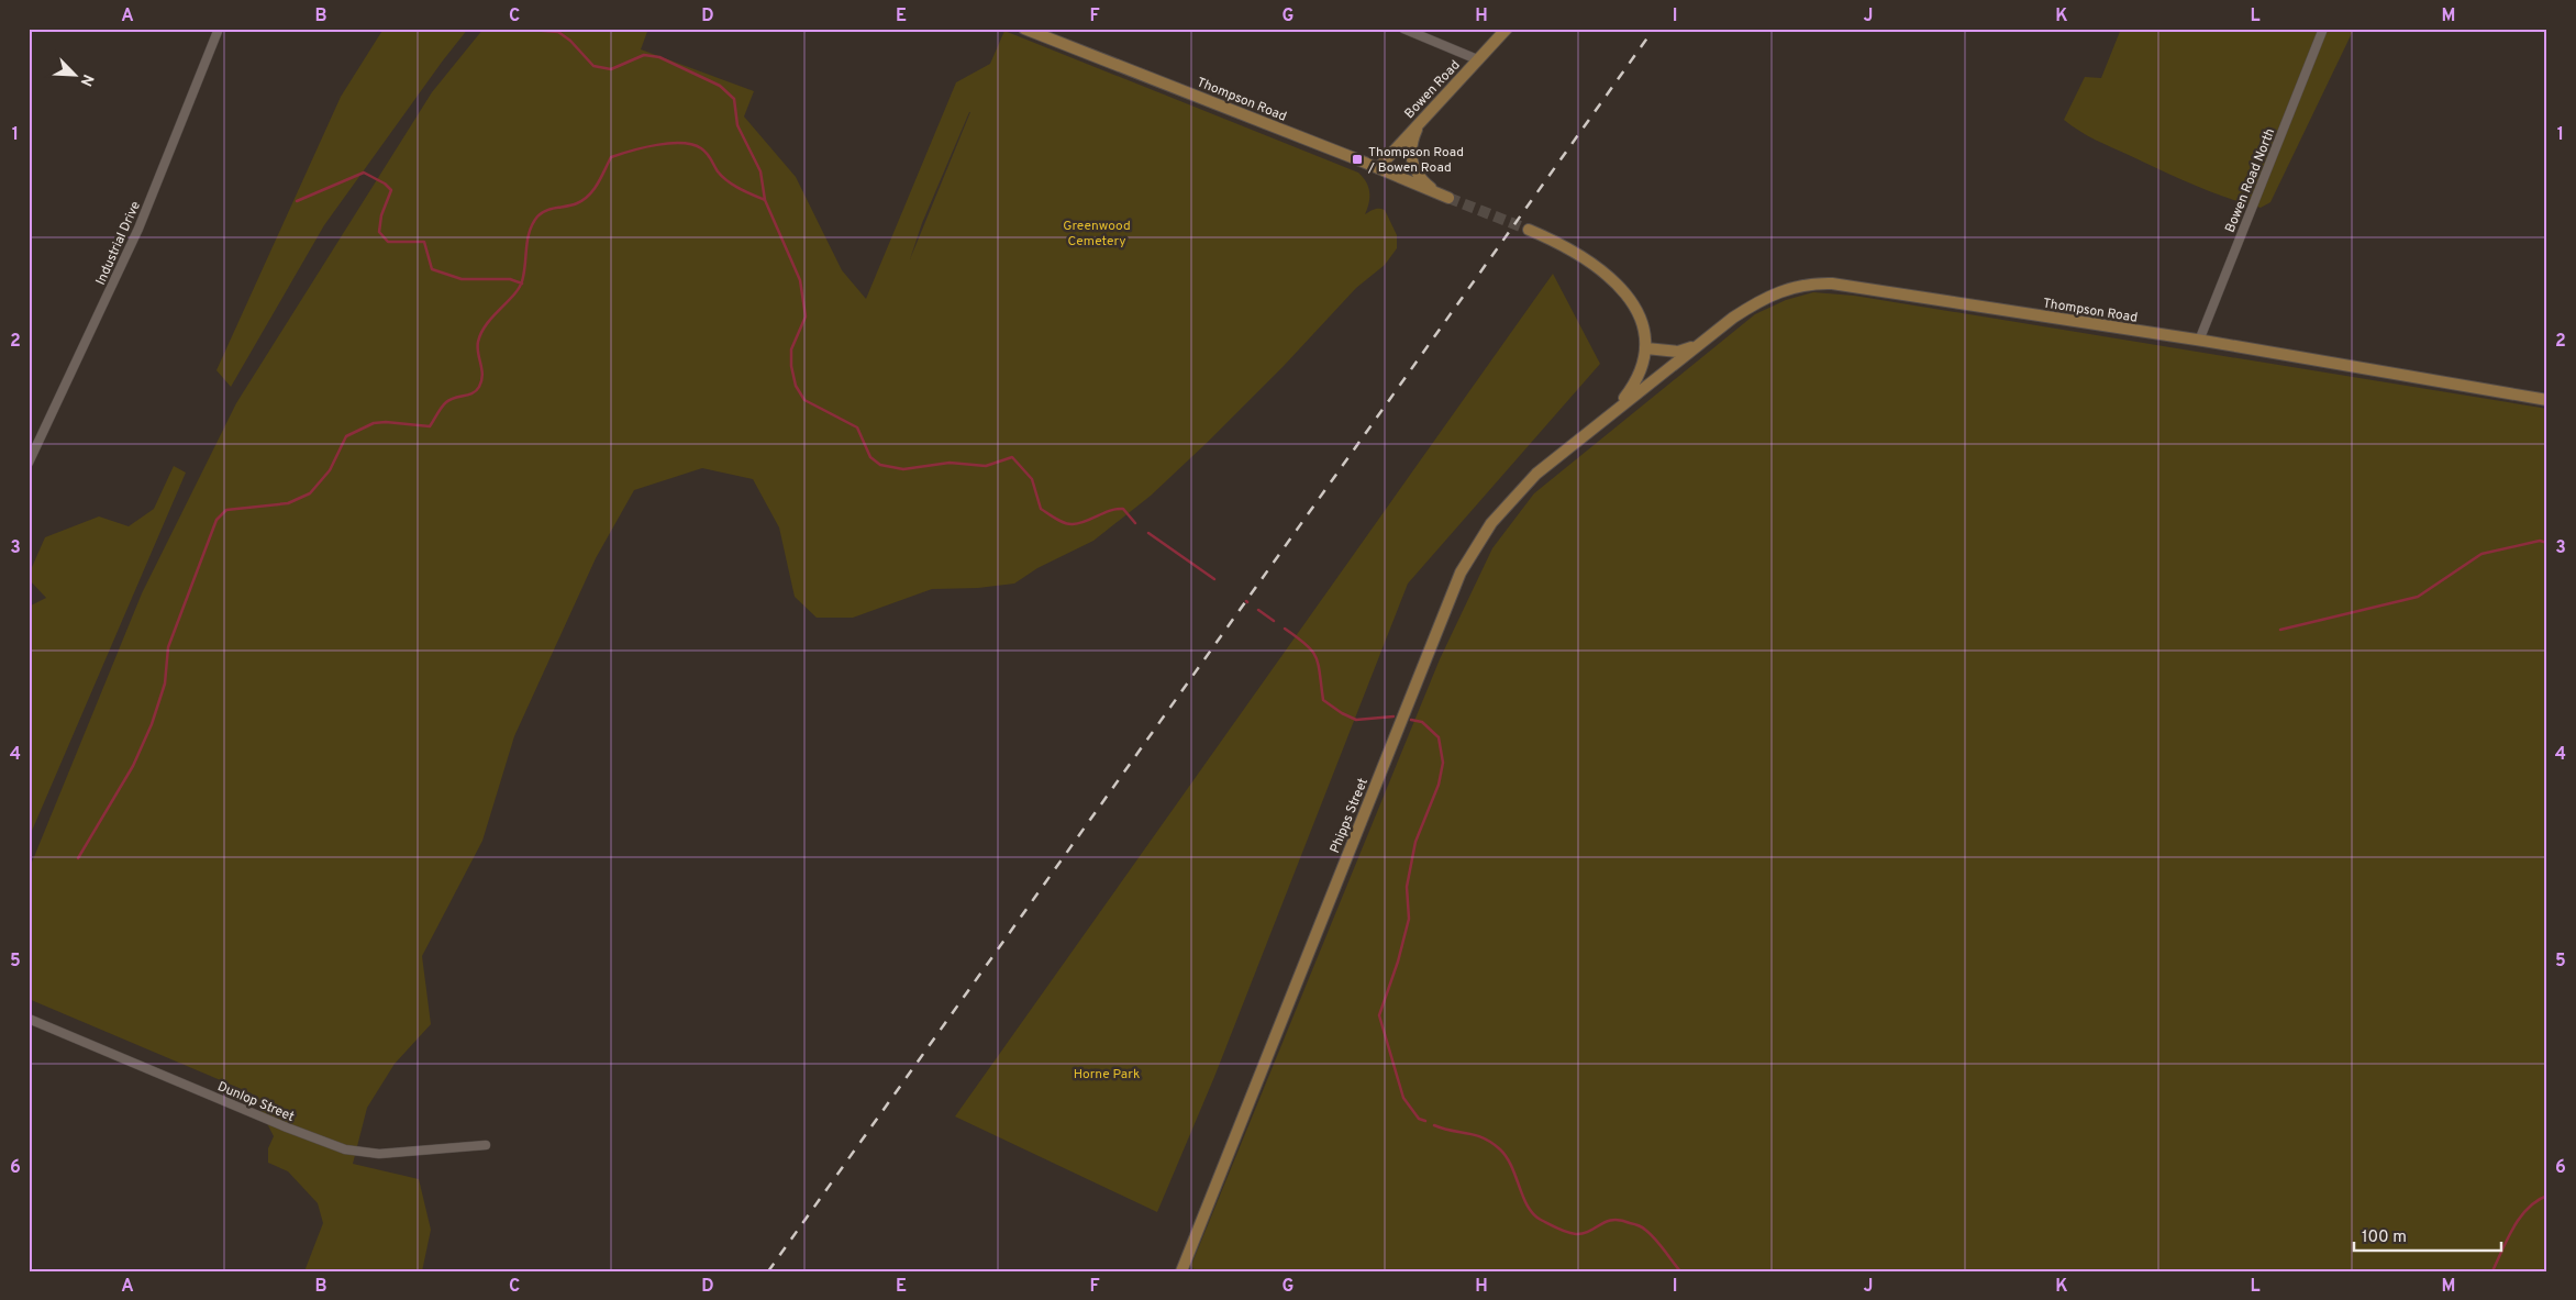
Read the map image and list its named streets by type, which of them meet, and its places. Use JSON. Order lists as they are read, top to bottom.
{
  "streets": {
    "main road": ["Bowen Road", "Thompson Road", "Phipps Street"],
    "street": ["Bowen Road North", "Industrial Drive", "Dunlop Street"]
  },
  "crossings": [
    ["Bowen Road", "Thompson Road"],
    ["Thompson Road", "Bowen Road North"]
  ],
  "parks": ["Greenwood Cemetery", "Horne Park"],
  "places": {
    "transit": ["Thompson Road / Bowen Road"]
  },
  "scale_bar": "100 m",
  "north": "bottom right",
  "grid": {
    "columns": [
      "A",
      "B",
      "C",
      "D",
      "E",
      "F",
      "G",
      "H",
      "I",
      "J",
      "K",
      "L",
      "M"
    ],
    "rows": [
      "1",
      "2",
      "3",
      "4",
      "5",
      "6"
    ]
  }
}
